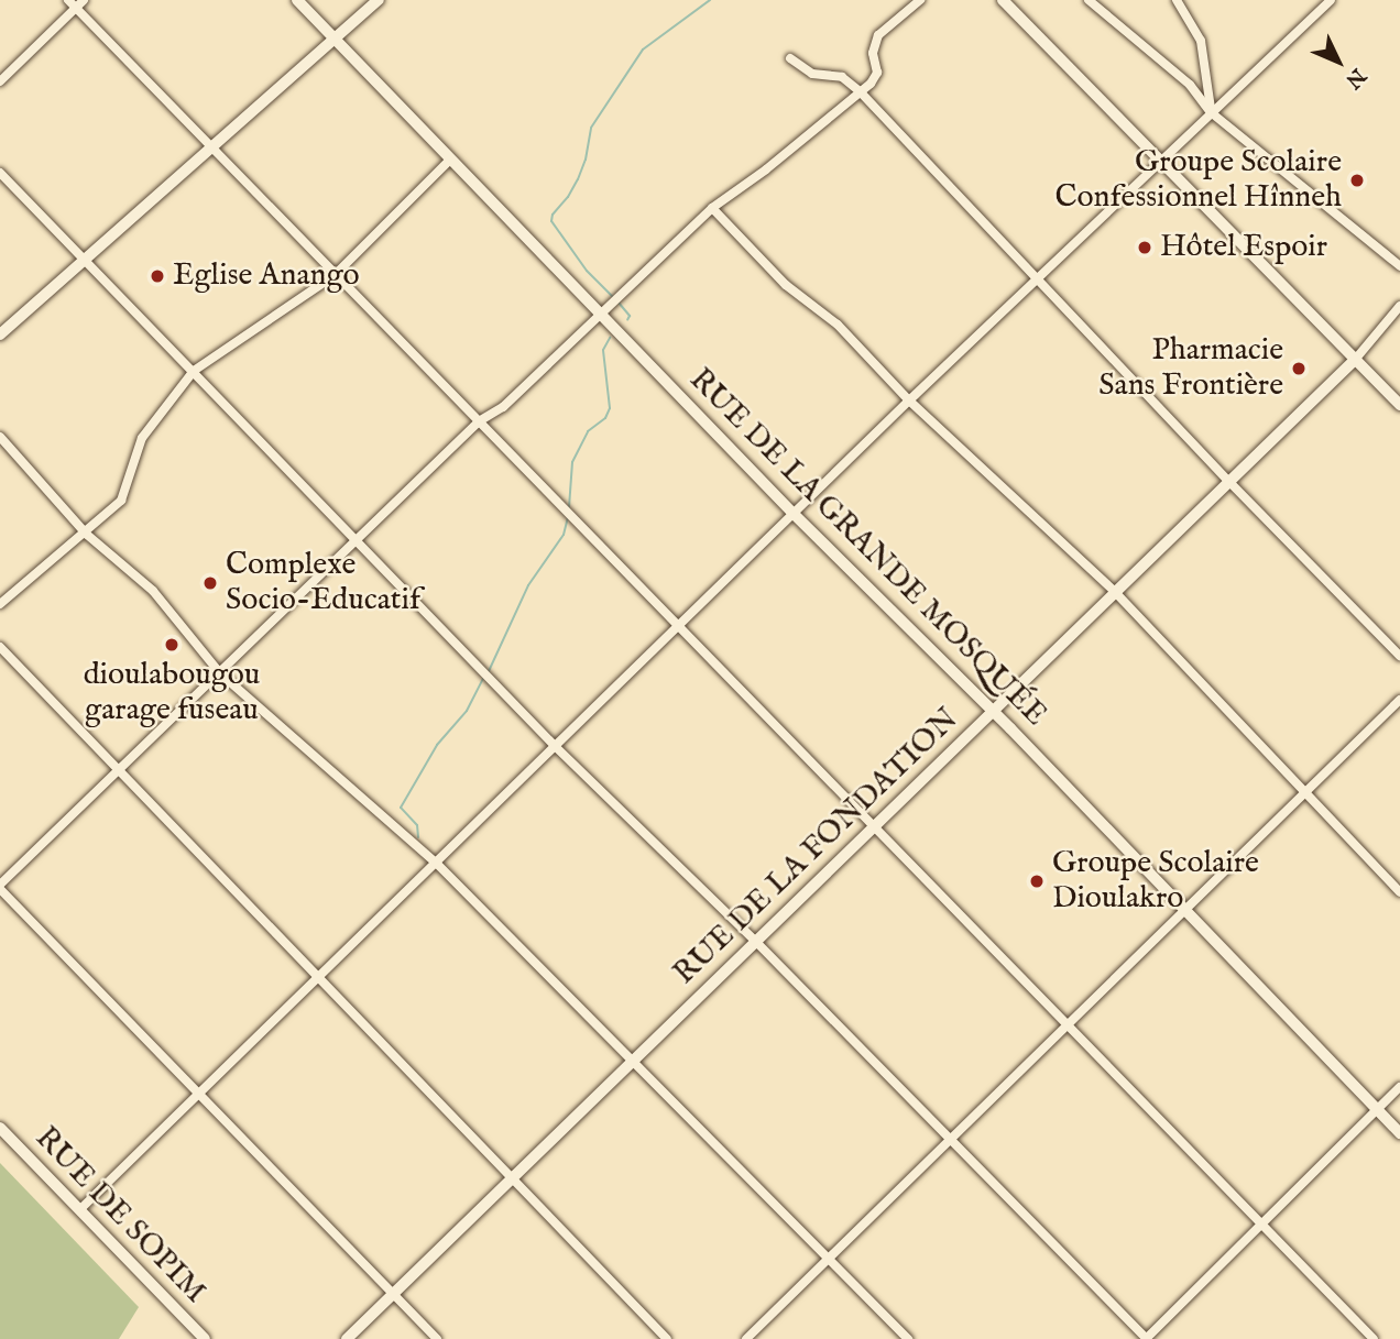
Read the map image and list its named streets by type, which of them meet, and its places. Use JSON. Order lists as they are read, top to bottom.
{
  "streets": {
    "street": ["RUE DE LA GRANDE MOSQUÉE", "RUE DE LA FONDATION", "RUE DE SOPIM"]
  },
  "crossings": [
    ["RUE DE LA GRANDE MOSQUÉE", "RUE DE LA FONDATION"]
  ],
  "places": [
    "Groupe Scolaire Confessionnel Hînneh",
    "Hôtel Espoir",
    "Eglise Anango",
    "Pharmacie Sans Frontière",
    "Complexe Socio-Educatif",
    "dioulabougou garage fuseau",
    "Groupe Scolaire Dioulakro"
  ],
  "north": "bottom right"
}
